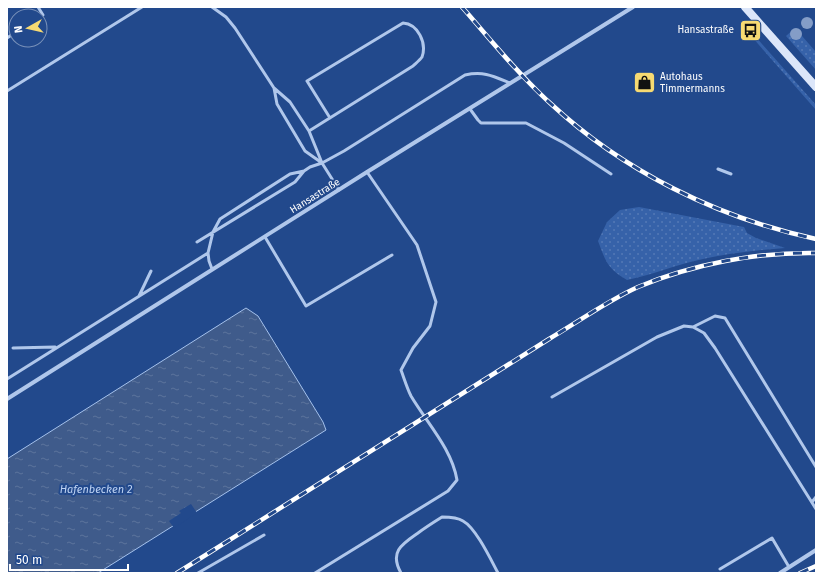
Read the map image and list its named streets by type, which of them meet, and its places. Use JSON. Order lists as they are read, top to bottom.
{
  "streets": {
    "street": ["Hansastraße"]
  },
  "water": ["Hafenbecken 2"],
  "places": {
    "bus stop": ["Hansastraße"],
    "shop": ["Autohaus Timmermanns"]
  },
  "scale_bar": "50 m",
  "north": "left"
}
